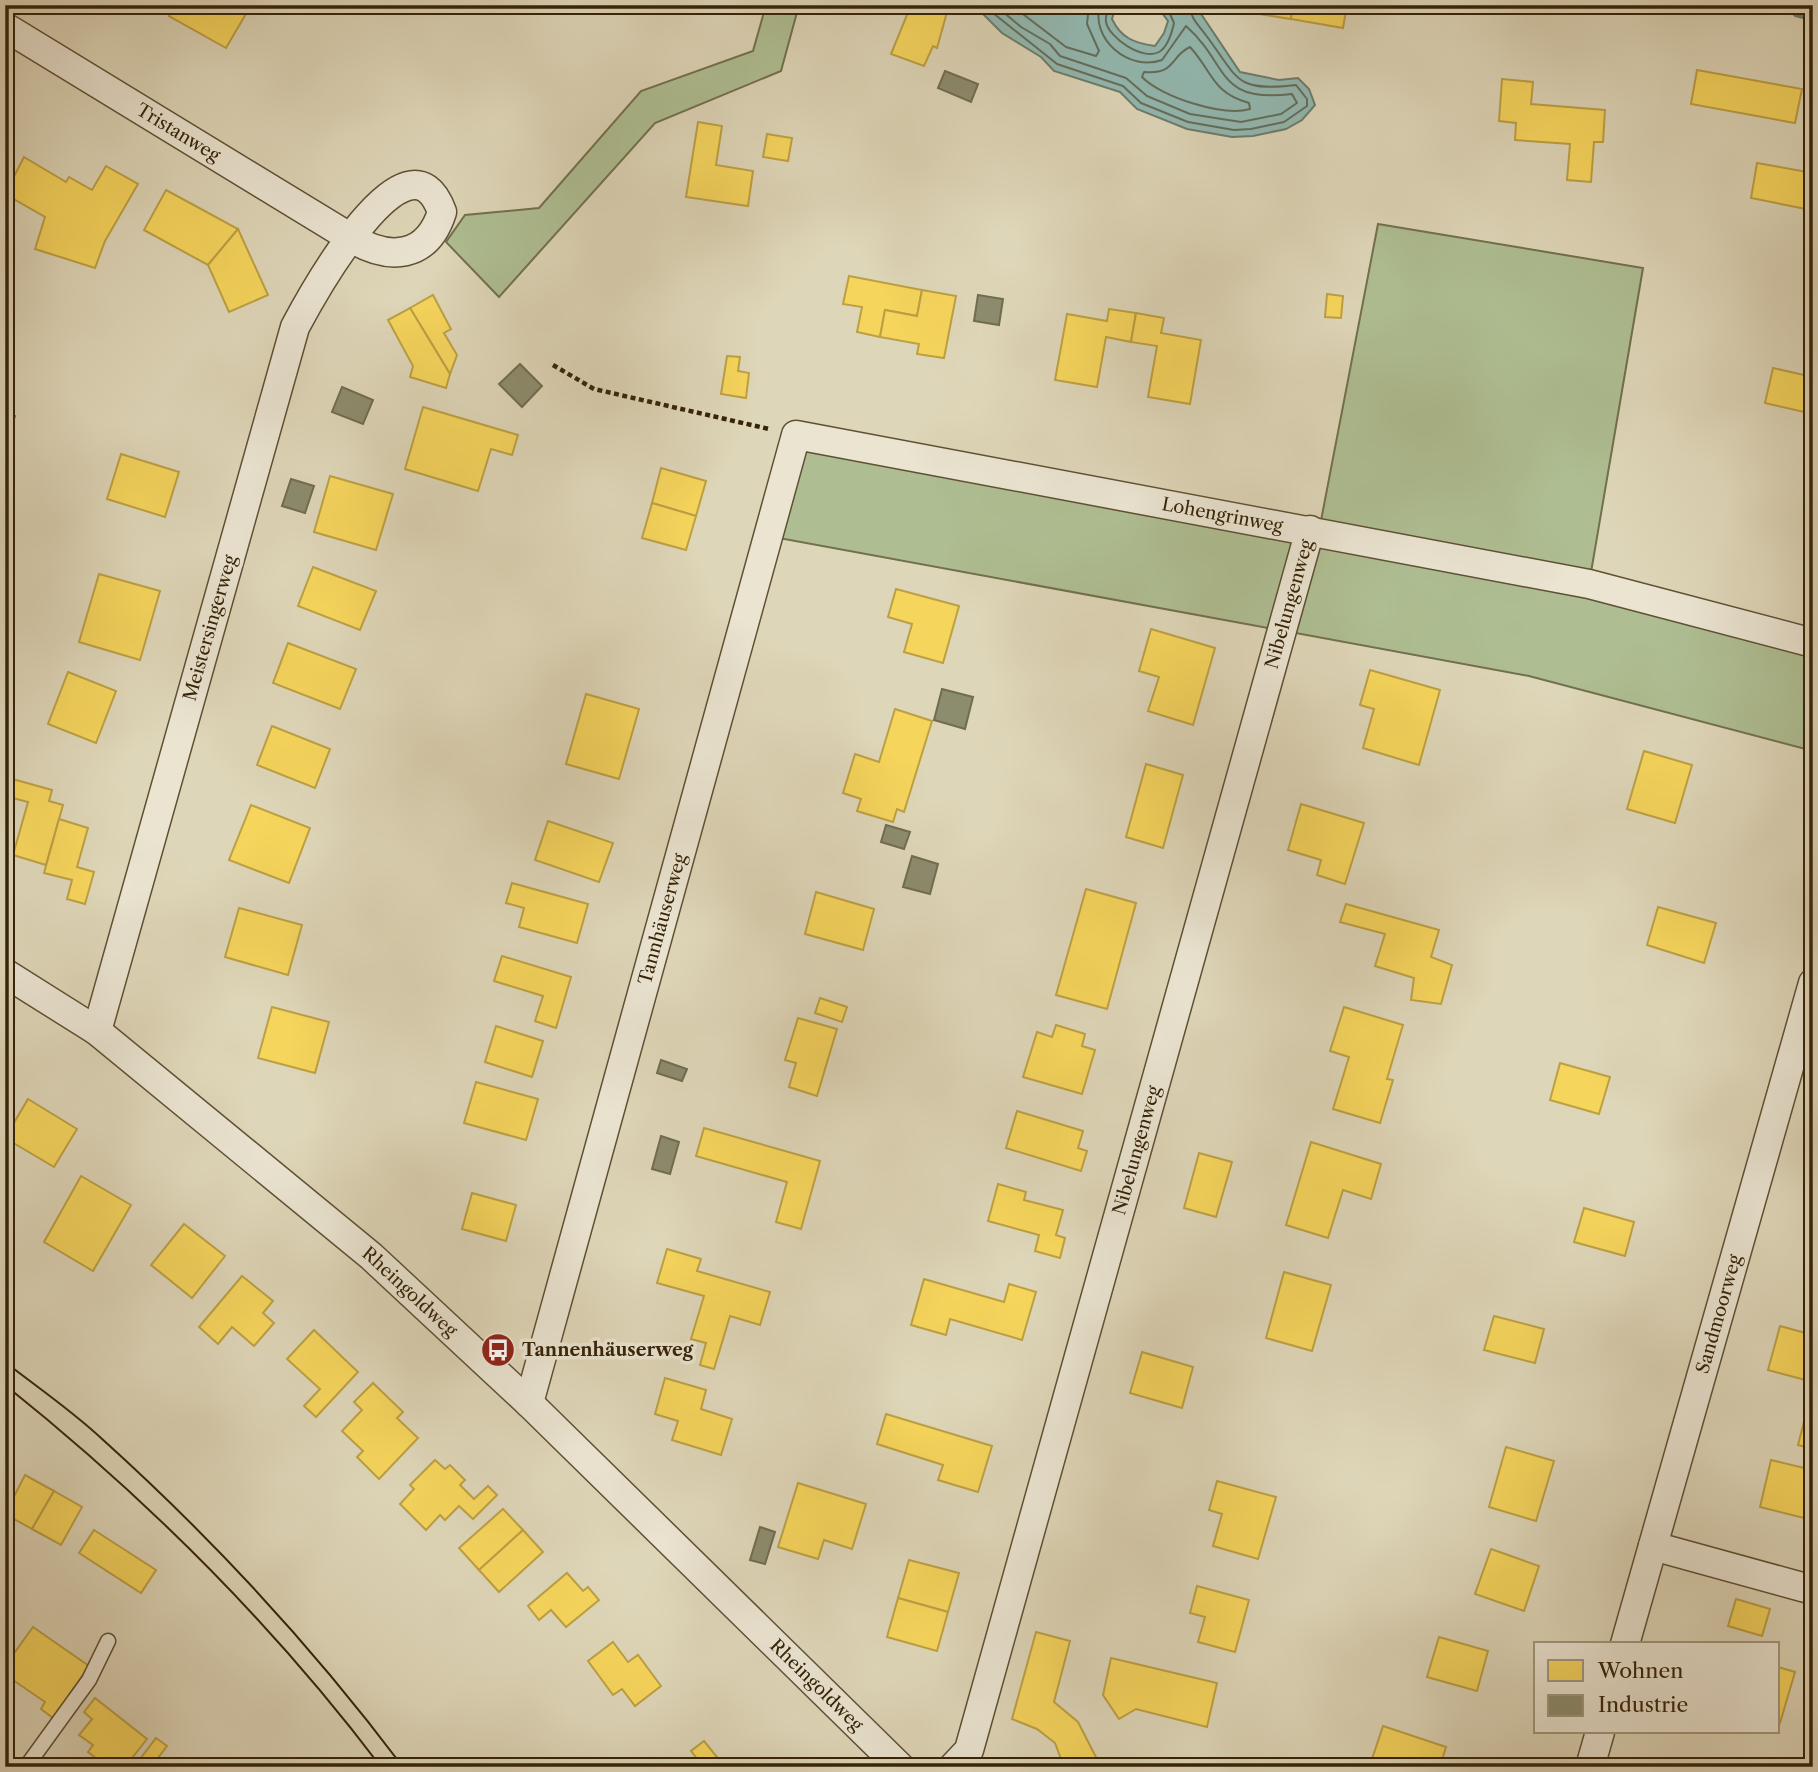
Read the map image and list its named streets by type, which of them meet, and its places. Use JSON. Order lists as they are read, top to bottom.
{
  "streets": {
    "street": [
      "Tristanweg",
      "Lohengrinweg",
      "Nibelungenweg",
      "Meistersingerweg",
      "Tannhäuserweg",
      "Rheingoldweg",
      "Sandmoorweg"
    ]
  },
  "crossings": [
    ["Tristanweg", "Meistersingerweg"],
    ["Lohengrinweg", "Nibelungenweg"],
    ["Lohengrinweg", "Tannhäuserweg"],
    ["Meistersingerweg", "Rheingoldweg"],
    ["Tannhäuserweg", "Rheingoldweg"]
  ],
  "places": {
    "bus stop": ["Tannenhäuserweg"]
  },
  "legend": ["Wohnen", "Industrie"]
}
